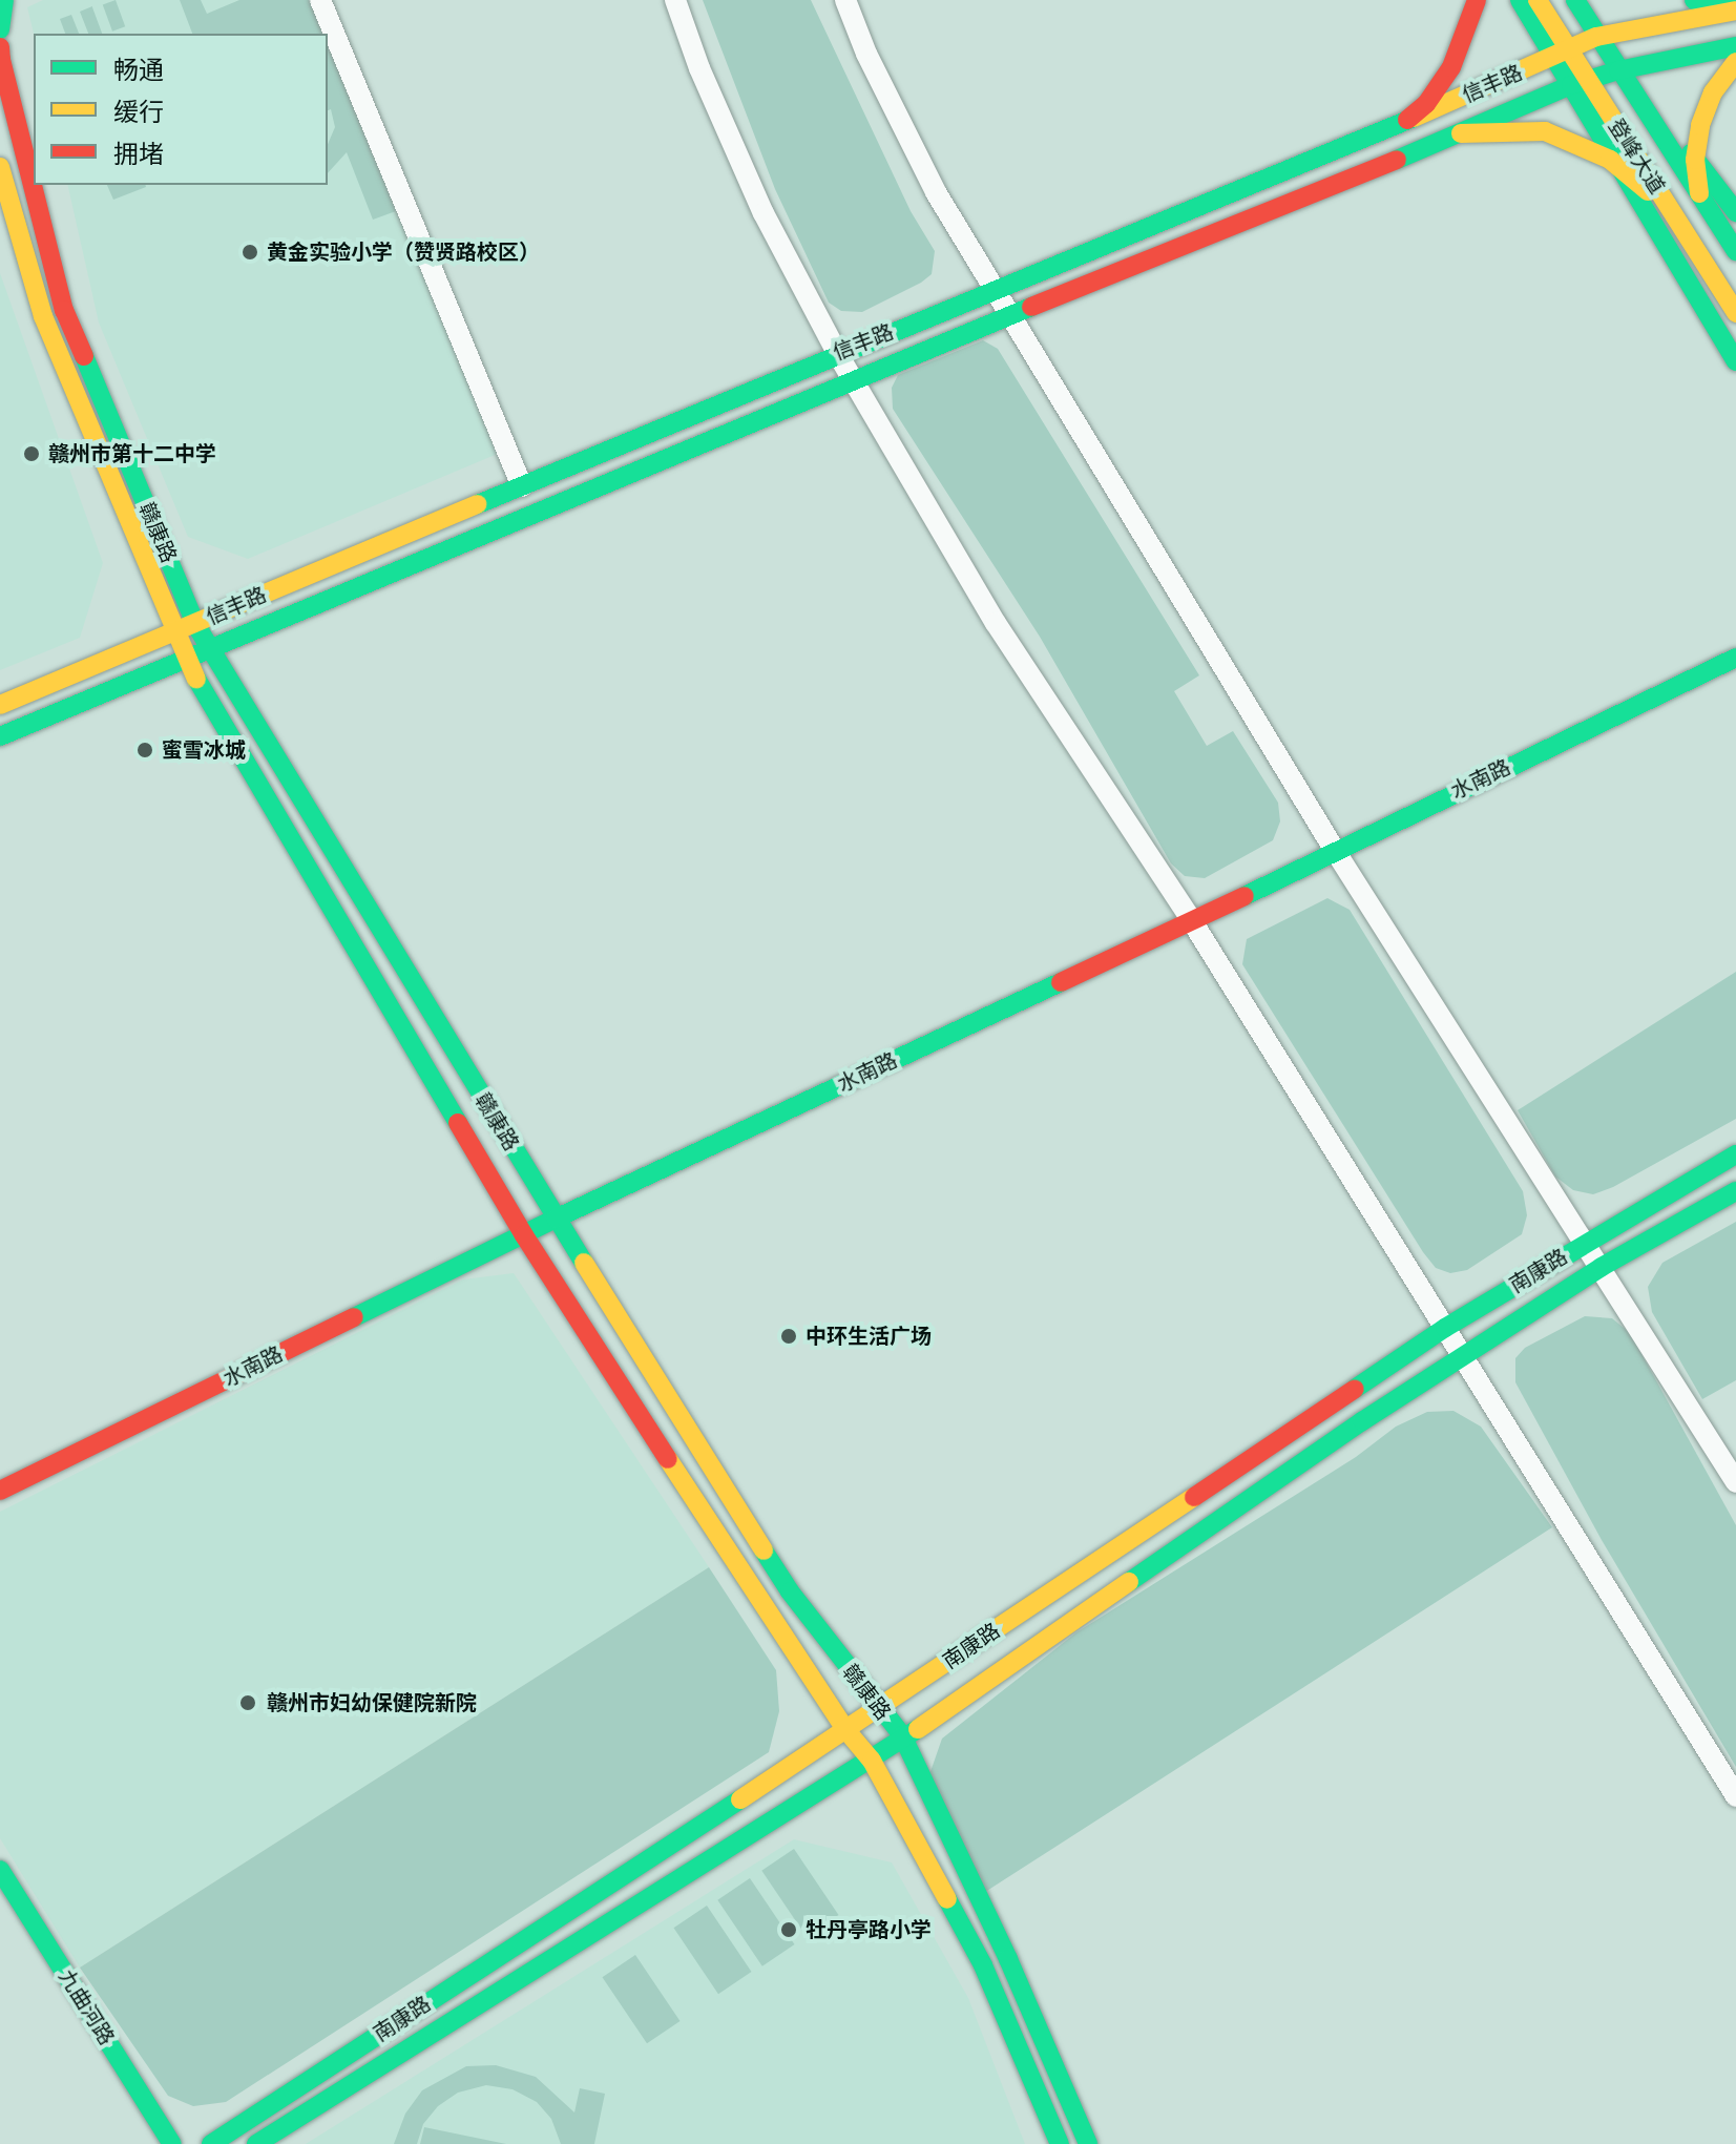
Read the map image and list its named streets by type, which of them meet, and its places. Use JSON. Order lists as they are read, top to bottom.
{
  "streets": {
    "main road": [
      "信丰路",
      "登峰大道",
      "赣康路",
      "水南路",
      "南康路",
      "九曲河路"
    ]
  },
  "crossings": [
    ["信丰路", "登峰大道"],
    ["信丰路", "赣康路"],
    ["赣康路", "水南路"],
    ["赣康路", "南康路"]
  ],
  "places": [
    "黄金实验小学（赞贤路校区）",
    "赣州市第十二中学",
    "蜜雪冰城",
    "中环生活广场",
    "赣州市妇幼保健院新院",
    "牡丹亭路小学"
  ],
  "legend": ["畅通", "缓行", "拥堵"]
}
